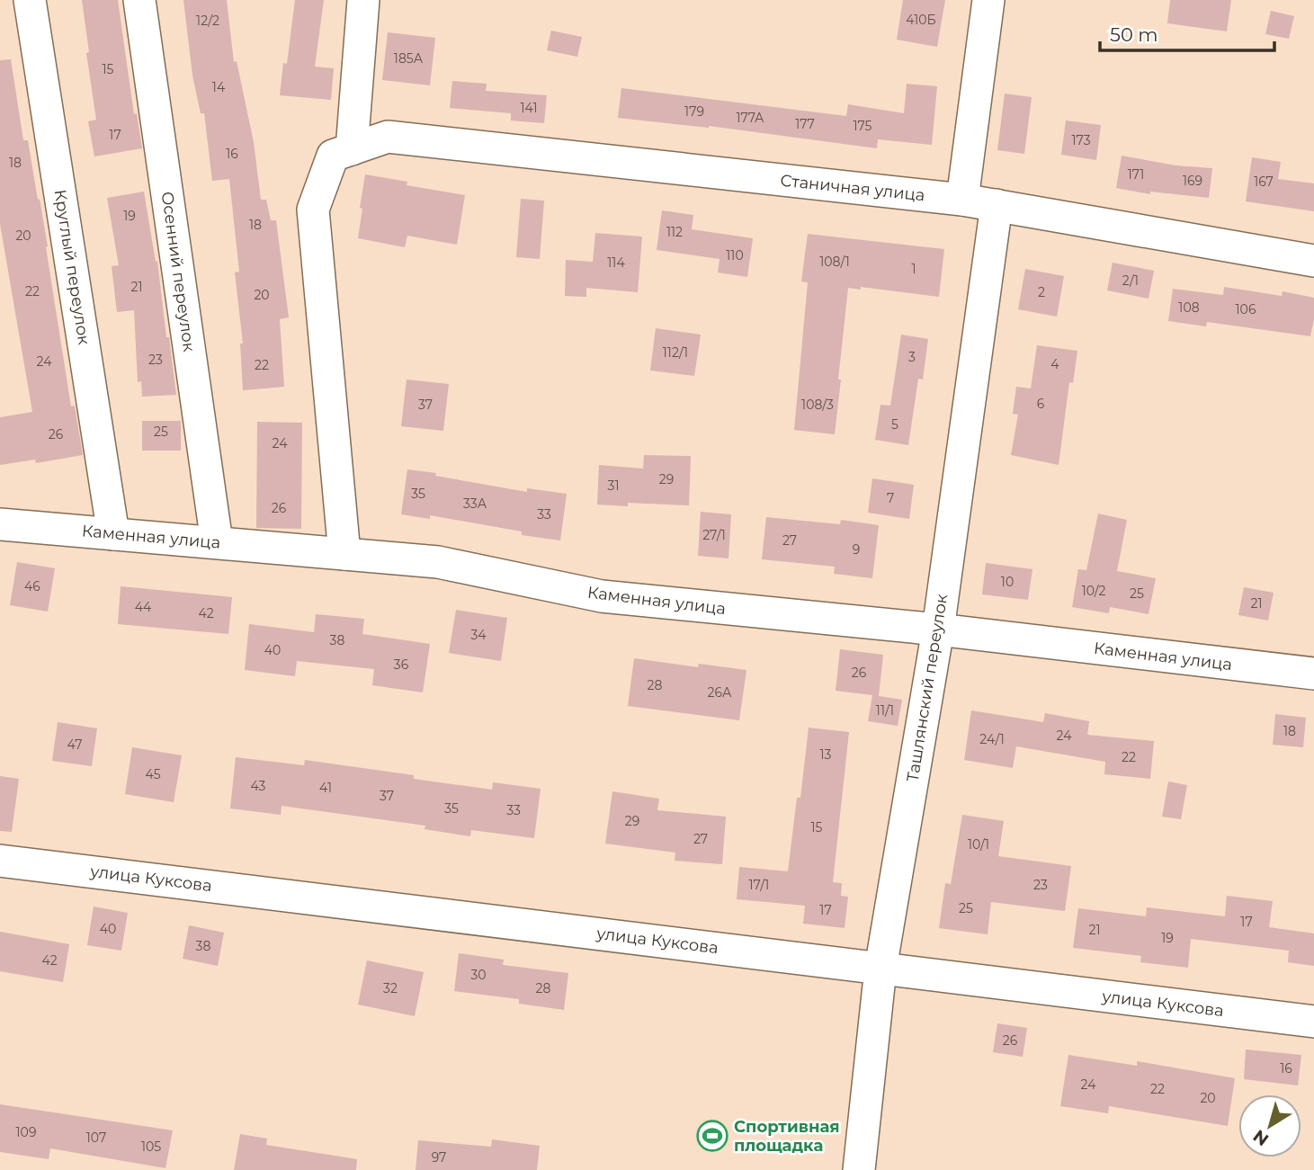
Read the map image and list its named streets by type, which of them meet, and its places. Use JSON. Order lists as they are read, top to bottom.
{
  "streets": {
    "street": [
      "Станичная улица",
      "Круглый переулок",
      "Осенний переулок",
      "Каменная улица",
      "Ташлянский переулок",
      "улица Куксова"
    ]
  },
  "crossings": [
    ["Станичная улица", "Ташлянский переулок"],
    ["Круглый переулок", "Каменная улица"],
    ["Осенний переулок", "Каменная улица"],
    ["Каменная улица", "Ташлянский переулок"],
    ["Ташлянский переулок", "улица Куксова"]
  ],
  "places": {
    "sports": ["Спортивная площадка"]
  },
  "house_numbers": [
    "410Б",
    "12/2",
    "185А",
    "15",
    "14",
    "141",
    "179",
    "177А",
    "177",
    "175",
    "17",
    "173",
    "16",
    "18",
    "171",
    "169",
    "167",
    "19",
    "18",
    "112",
    "20",
    "110",
    "108/1",
    "114",
    "1",
    "2/1",
    "21",
    "22",
    "2",
    "20",
    "108",
    "106",
    "112/1",
    "3",
    "23",
    "24",
    "4",
    "22",
    "6",
    "37",
    "108/3",
    "5",
    "25",
    "26",
    "24",
    "29",
    "31",
    "35",
    "7",
    "33А",
    "26",
    "33",
    "27/1",
    "27",
    "9",
    "10",
    "46",
    "10/2",
    "25",
    "21",
    "44",
    "42",
    "34",
    "38",
    "40",
    "36",
    "26",
    "28",
    "26А",
    "11/1",
    "18",
    "24",
    "24/1",
    "47",
    "13",
    "22",
    "45",
    "43",
    "41",
    "37",
    "35",
    "33",
    "29",
    "15",
    "27",
    "10/1",
    "17/1",
    "23",
    "25",
    "17",
    "17",
    "40",
    "21",
    "19",
    "38",
    "42",
    "30",
    "32",
    "28",
    "26",
    "16",
    "24",
    "22",
    "20",
    "109",
    "107",
    "105",
    "97"
  ],
  "scale_bar": "50 m",
  "north": "bottom left"
}
